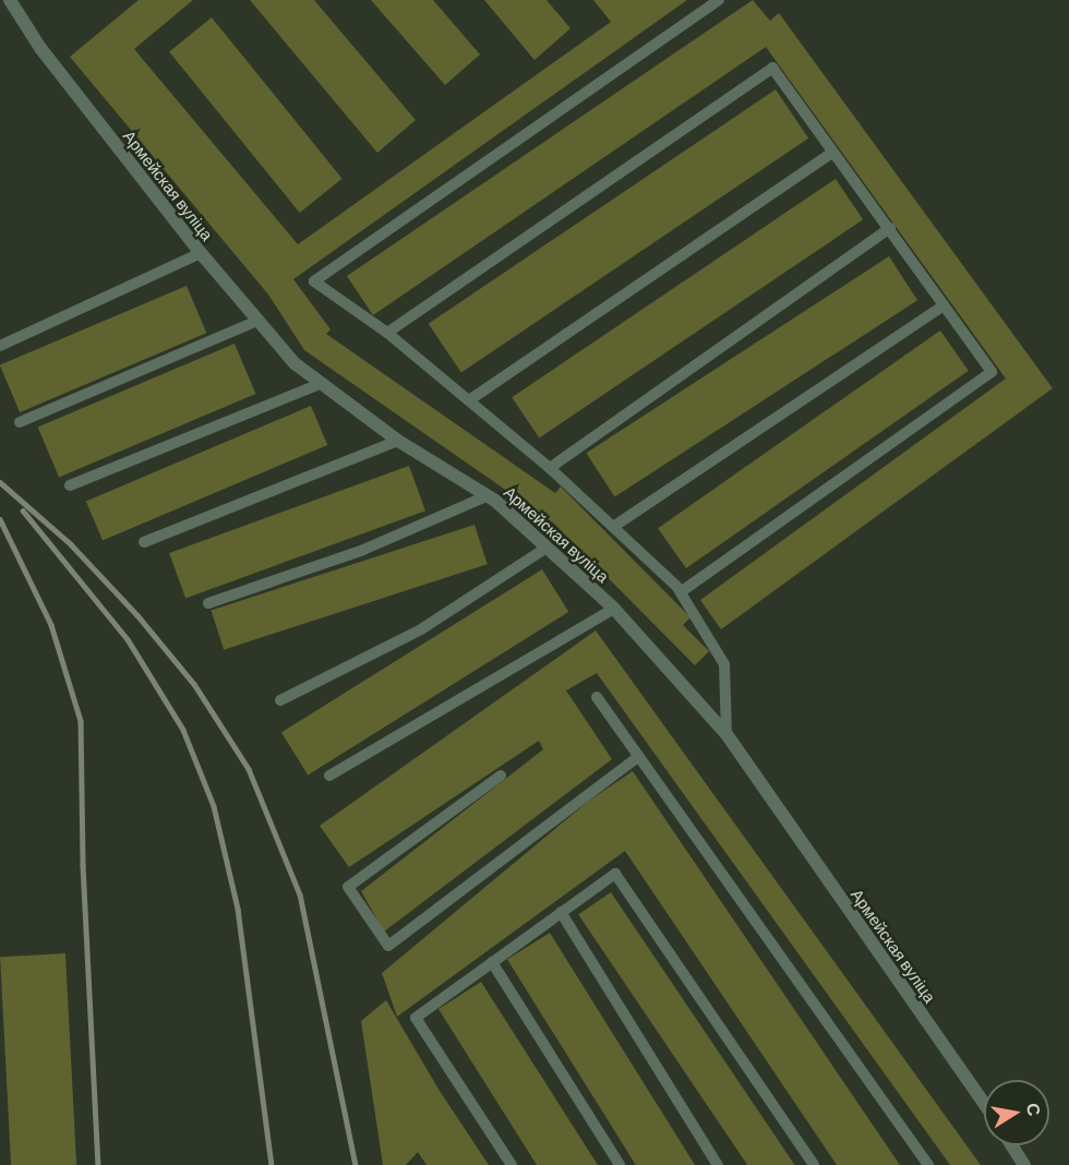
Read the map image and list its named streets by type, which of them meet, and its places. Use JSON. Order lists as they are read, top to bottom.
{
  "streets": {
    "street": ["Армейская вуліца"]
  },
  "north": "right"
}
